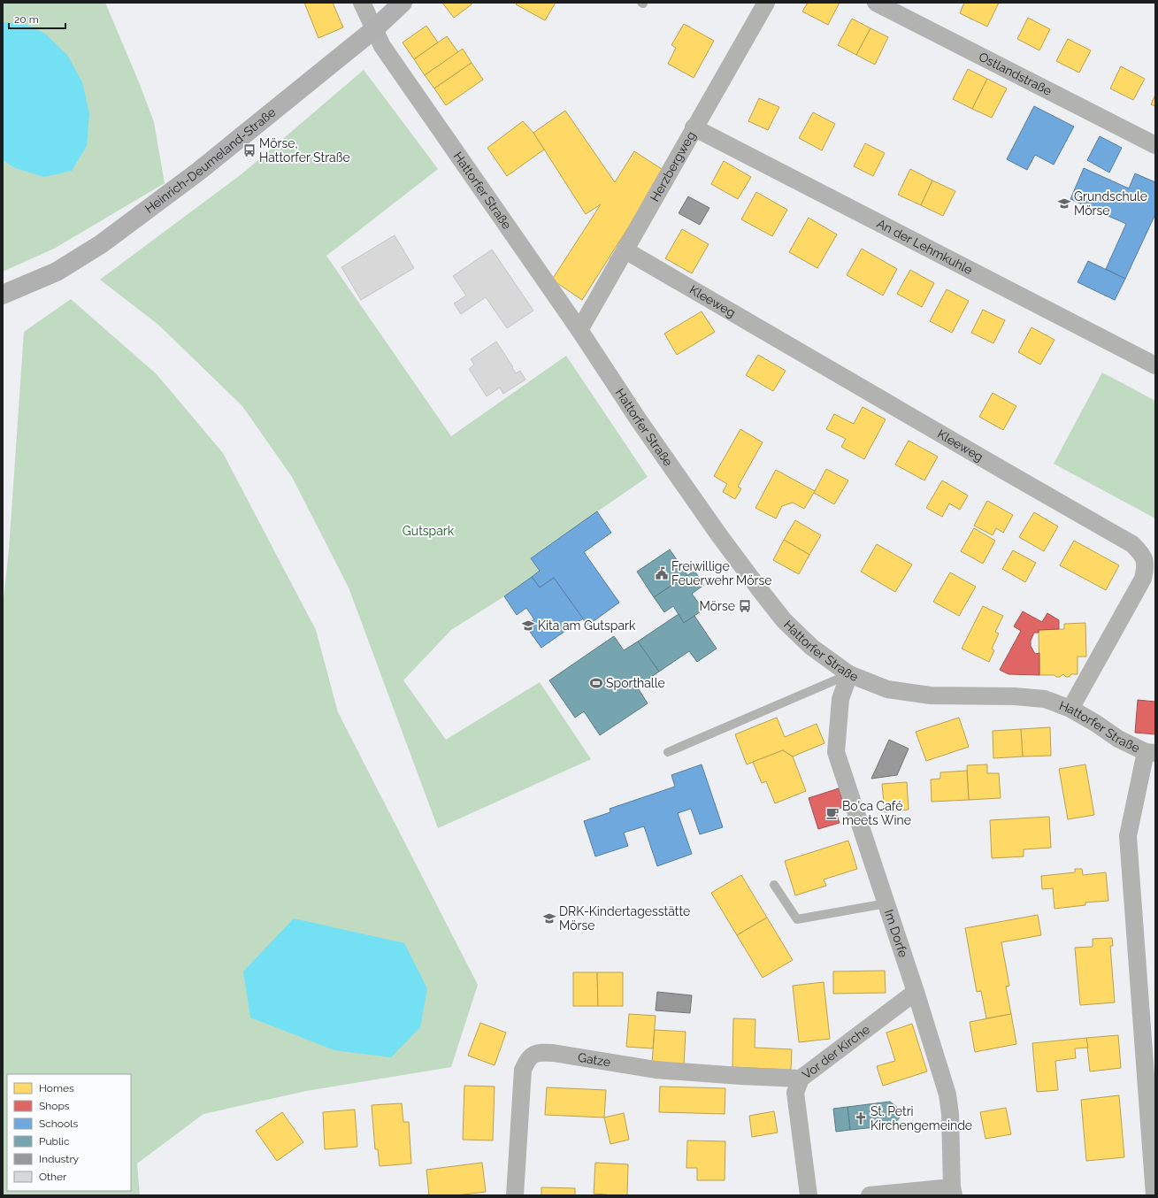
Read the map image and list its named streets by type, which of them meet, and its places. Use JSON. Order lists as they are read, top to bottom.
{
  "streets": {
    "street": [
      "Ostlandstraße",
      "Heinrich-Deumeland-Straße",
      "Herzbergweg",
      "Hattorfer Straße",
      "An der Lehmkuhle",
      "Kleeweg",
      "Im Dorfe",
      "Vor der Kirche",
      "Gatze"
    ]
  },
  "crossings": [
    ["Heinrich-Deumeland-Straße", "Hattorfer Straße"],
    ["Herzbergweg", "Hattorfer Straße"],
    ["Herzbergweg", "An der Lehmkuhle"],
    ["Herzbergweg", "Kleeweg"],
    ["Hattorfer Straße", "Kleeweg"],
    ["Hattorfer Straße", "Im Dorfe"],
    ["Im Dorfe", "Vor der Kirche"],
    ["Vor der Kirche", "Gatze"]
  ],
  "parks": ["Gutspark"],
  "places": {
    "bus stop": ["Mörse, Hattorfer Straße", "Mörse"],
    "school or university": ["Grundschule Mörse", "Kita am Gutspark", "DRK-Kindertagesstätte Mörse"],
    "public building": ["Freiwillige Feuerwehr Mörse"],
    "sports": ["Sporthalle"],
    "cafe": ["Bo'ca Café meets Wine"],
    "church": ["St. Petri Kirchengemeinde"]
  },
  "legend": [
    "Homes",
    "Shops",
    "Schools",
    "Public",
    "Industry",
    "Other"
  ],
  "scale_bar": "20 m"
}
